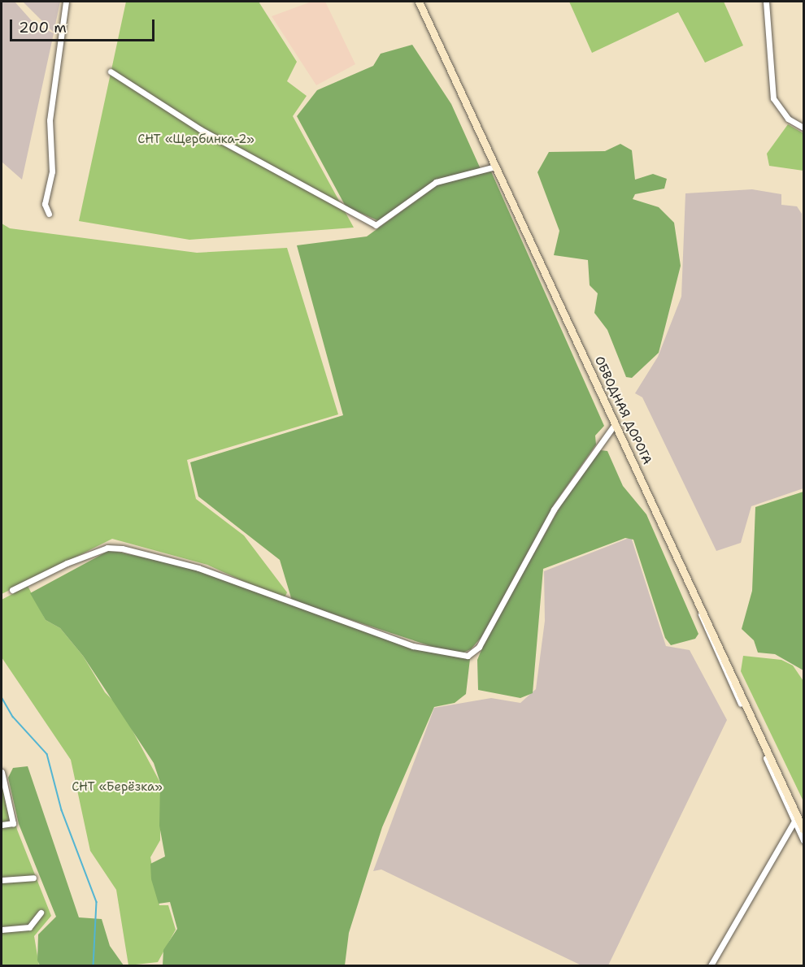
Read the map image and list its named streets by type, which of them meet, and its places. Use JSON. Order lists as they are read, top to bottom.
{
  "streets": {
    "main road": ["ОБВОДНАЯ ДОРОГА"]
  },
  "parks": ["СНТ «Щербинка-2»", "СНТ «Берёзка»"],
  "scale_bar": "200 m"
}
